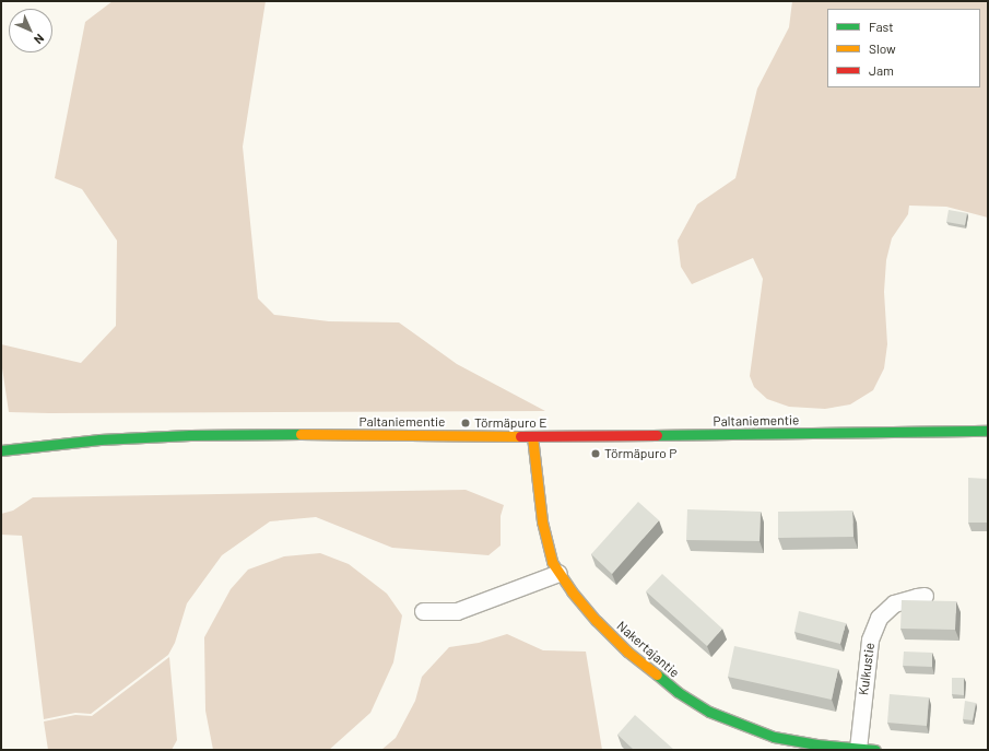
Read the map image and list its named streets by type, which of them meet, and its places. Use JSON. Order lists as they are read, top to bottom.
{
  "streets": {
    "street": ["Paltaniementie", "Nakertajantie", "Kulkustie"]
  },
  "crossings": [
    ["Paltaniementie", "Nakertajantie"],
    ["Nakertajantie", "Kulkustie"]
  ],
  "places": ["Törmäpuro E", "Törmäpuro P"],
  "legend": ["Fast", "Slow", "Jam"],
  "north": "bottom right"
}
